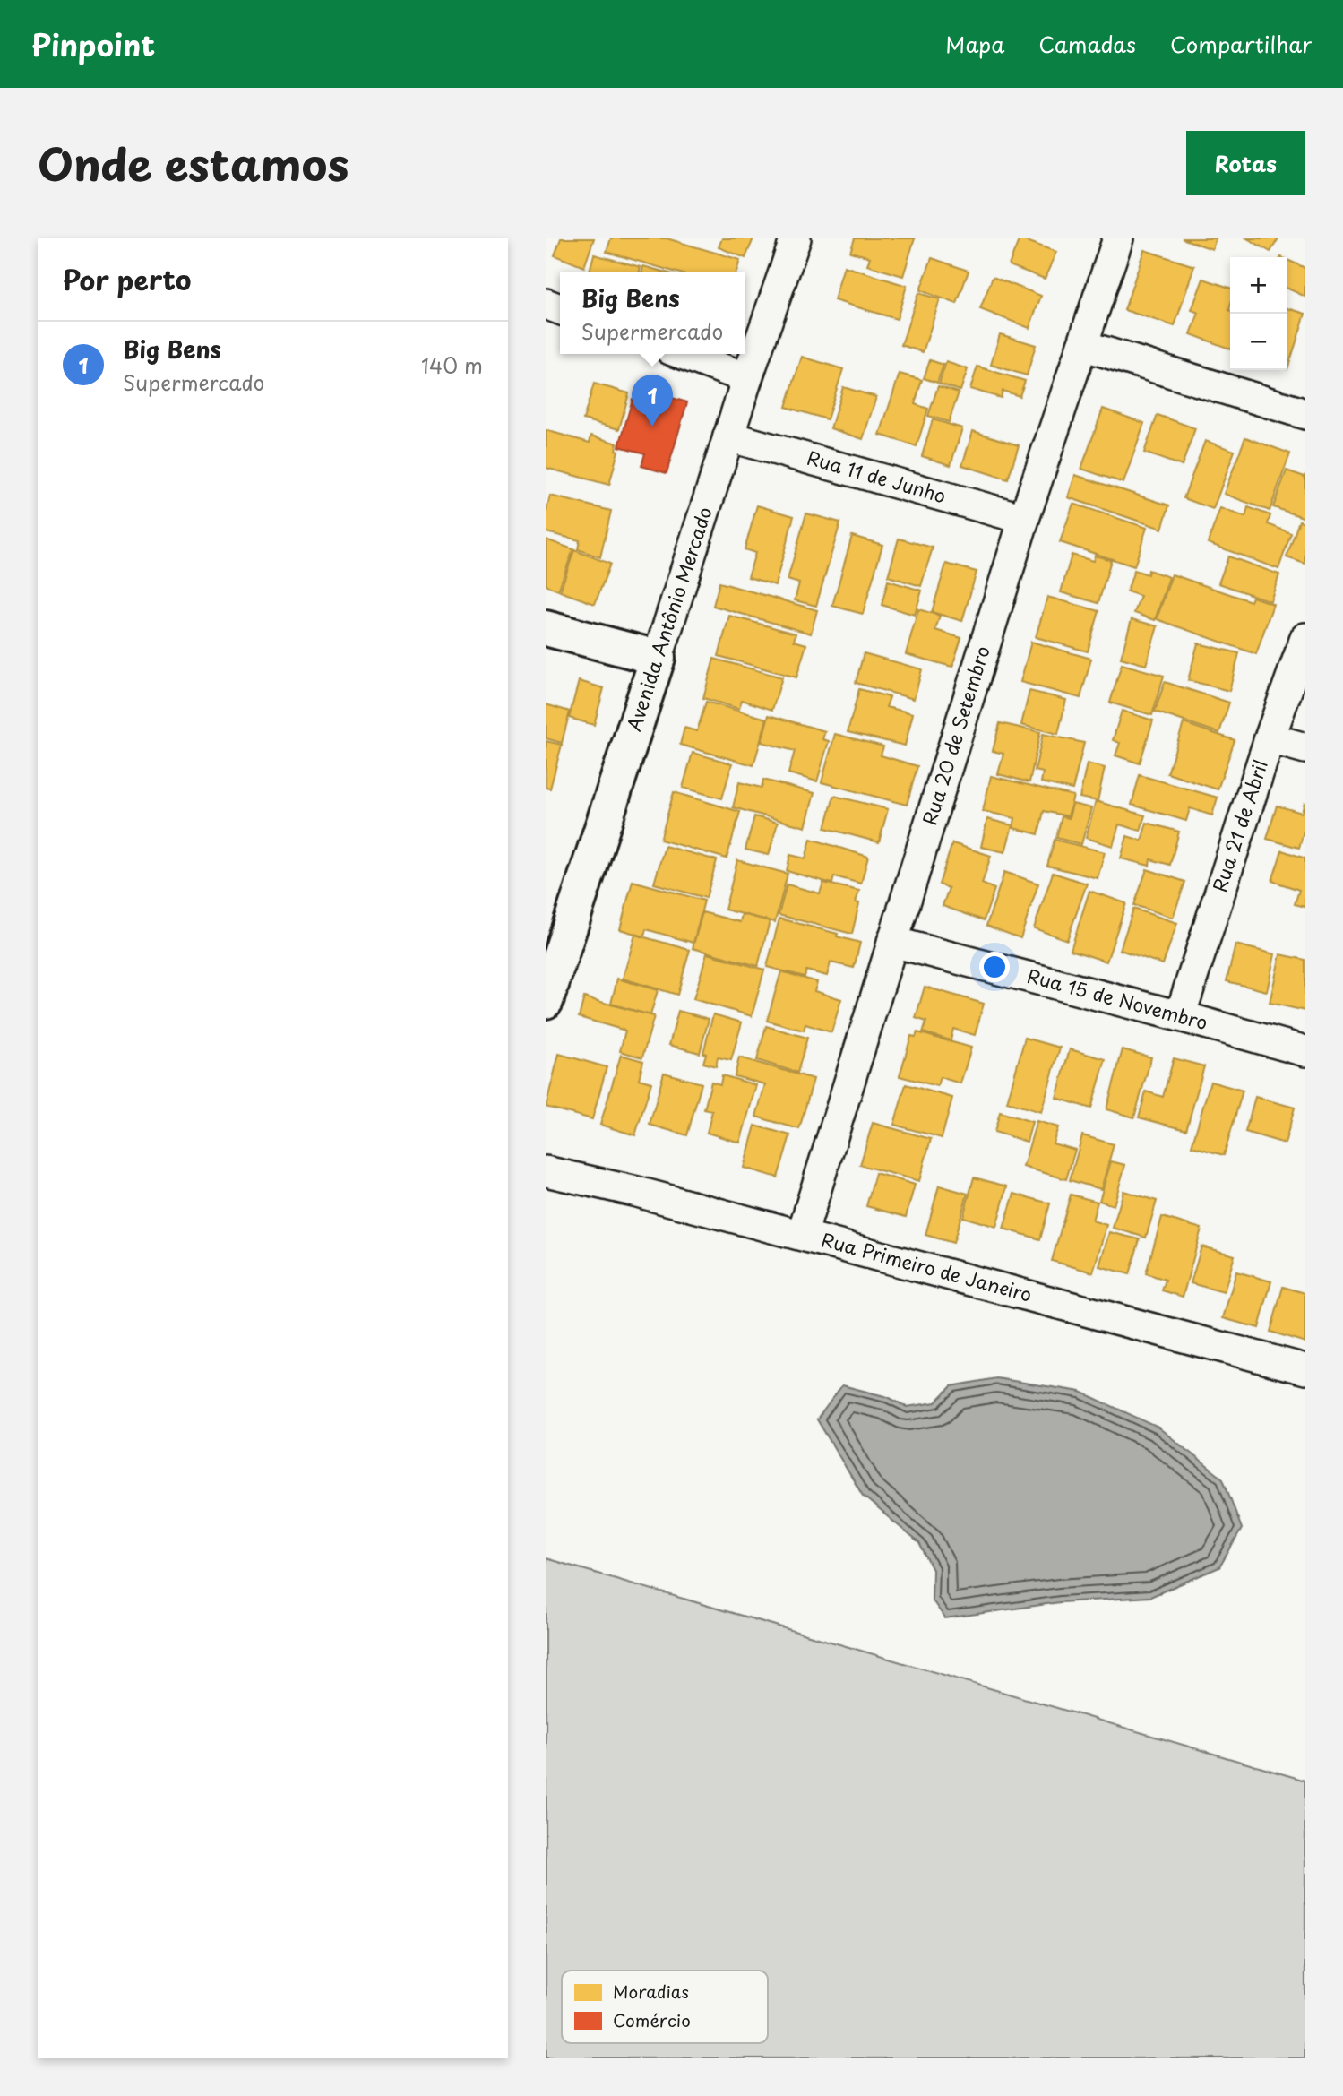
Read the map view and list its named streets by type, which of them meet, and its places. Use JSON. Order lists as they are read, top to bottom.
{
  "streets": {
    "street": [
      "Rua 11 de Junho",
      "Avenida Antônio Mercado",
      "Rua 20 de Setembro",
      "Rua 21 de Abril",
      "Rua 15 de Novembro",
      "Rua Primeiro de Janeiro"
    ]
  },
  "crossings": [
    ["Rua 11 de Junho", "Avenida Antônio Mercado"],
    ["Rua 11 de Junho", "Rua 20 de Setembro"],
    ["Rua 20 de Setembro", "Rua 15 de Novembro"],
    ["Rua 20 de Setembro", "Rua Primeiro de Janeiro"],
    ["Rua 21 de Abril", "Rua 15 de Novembro"]
  ],
  "legend": ["Moradias", "Comércio"],
  "page": {
    "header": "Pinpoint",
    "nav": ["Mapa", "Camadas", "Compartilhar"],
    "title": "Onde estamos",
    "buttons": "Rotas",
    "heading": "Por perto",
    "map_buttons": ["+", "−"],
    "popup": ["Big Bens", "Supermercado"],
    "list": [
      {
        "mark": "1",
        "name": "Big Bens",
        "note": "Supermercado",
        "value": "140 m"
      }
    ],
    "pins": "1"
  }
}
